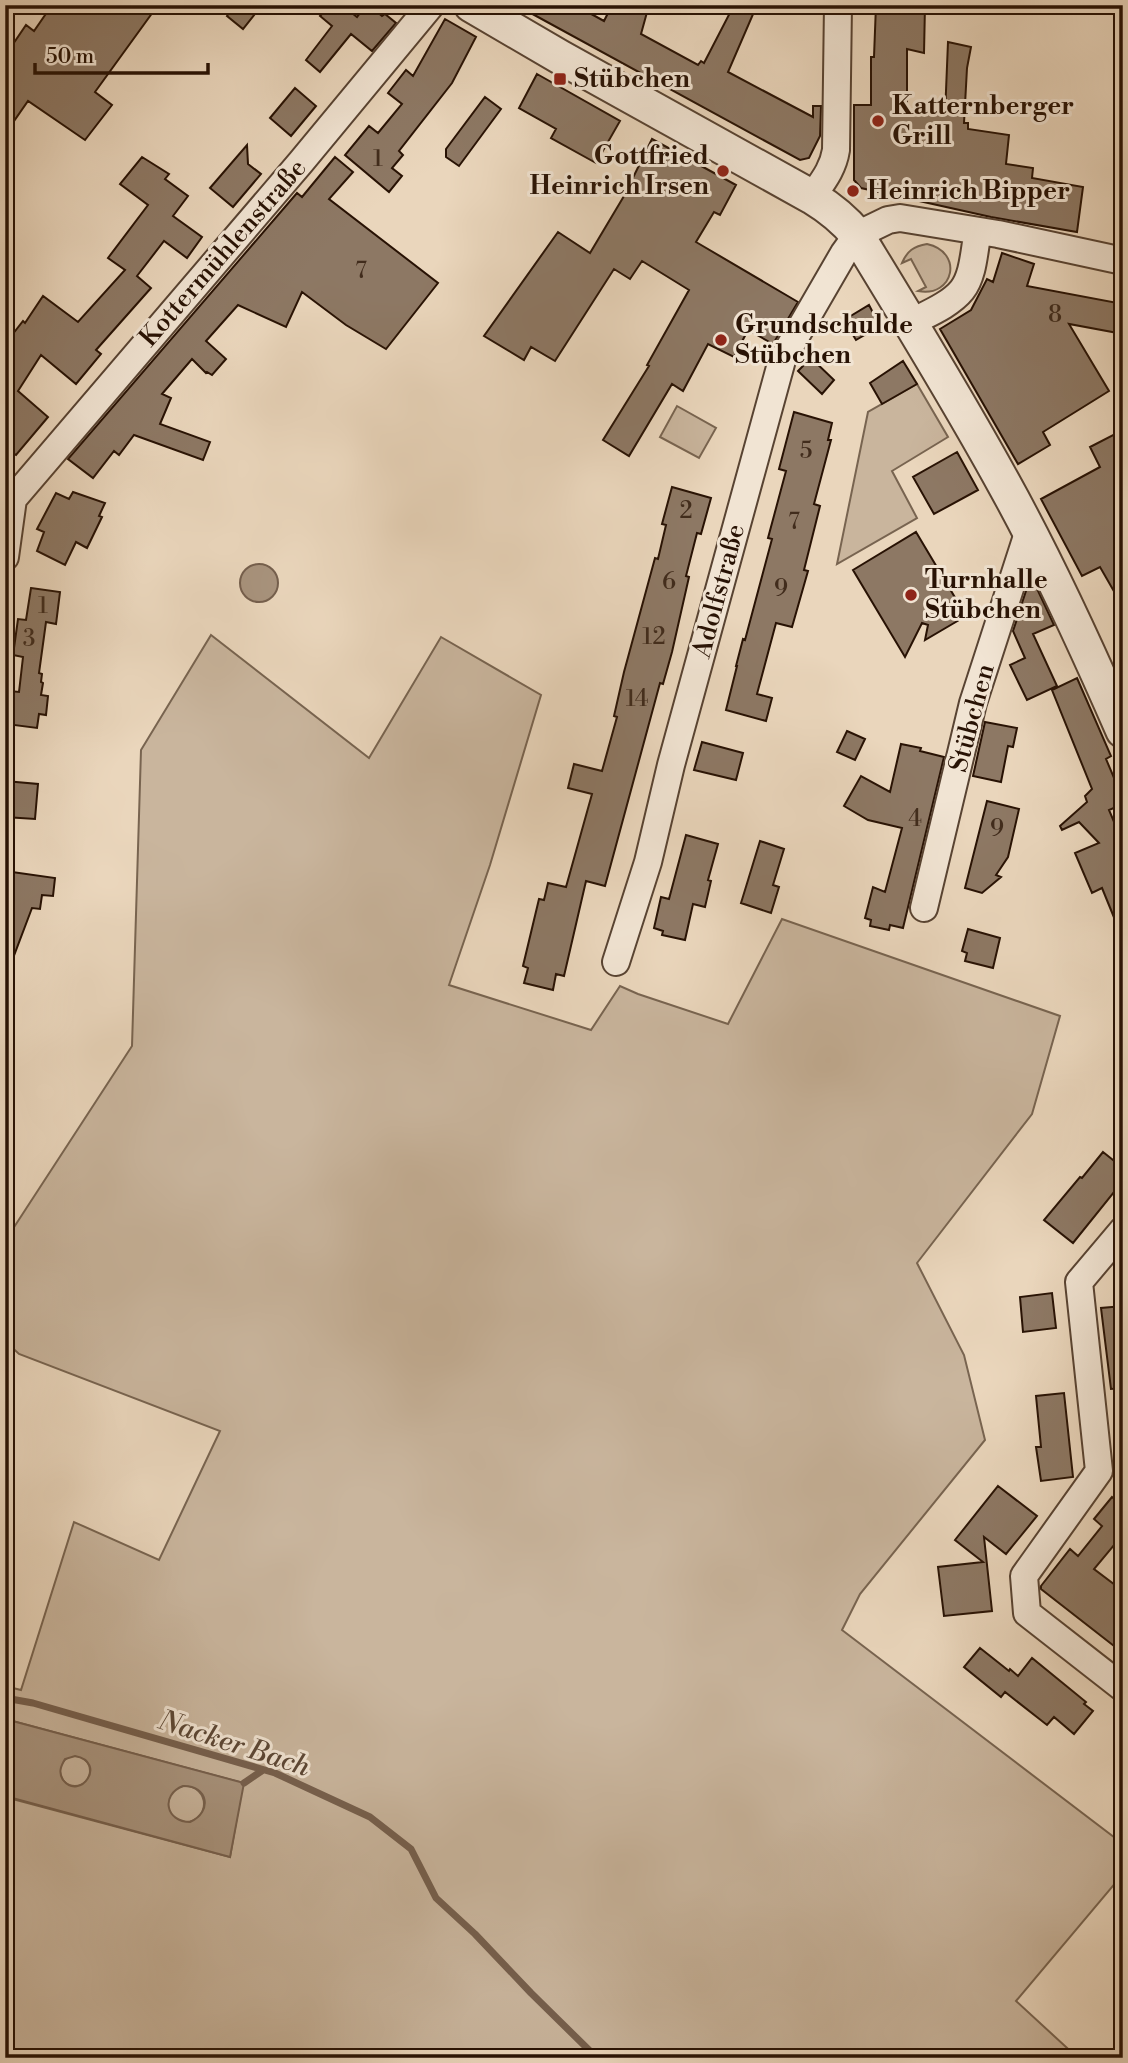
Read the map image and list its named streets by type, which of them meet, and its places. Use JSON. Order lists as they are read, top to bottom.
{
  "streets": {
    "street": ["Kottermühlenstraße", "Adolfstraße", "Stübchen"]
  },
  "water": ["Nacker Bach"],
  "places": {
    "transit": ["Stübchen"],
    "other": [
      "Katternberger Grill",
      "Gottfried Heinrich Irsen",
      "Heinrich Bipper",
      "Grundschulde Stübchen",
      "Turnhalle Stübchen"
    ]
  },
  "house_numbers": [
    "1",
    "7",
    "8",
    "5",
    "2",
    "7",
    "6",
    "9",
    "1",
    "12",
    "3",
    "14",
    "4",
    "9"
  ],
  "scale_bar": "50 m"
}
